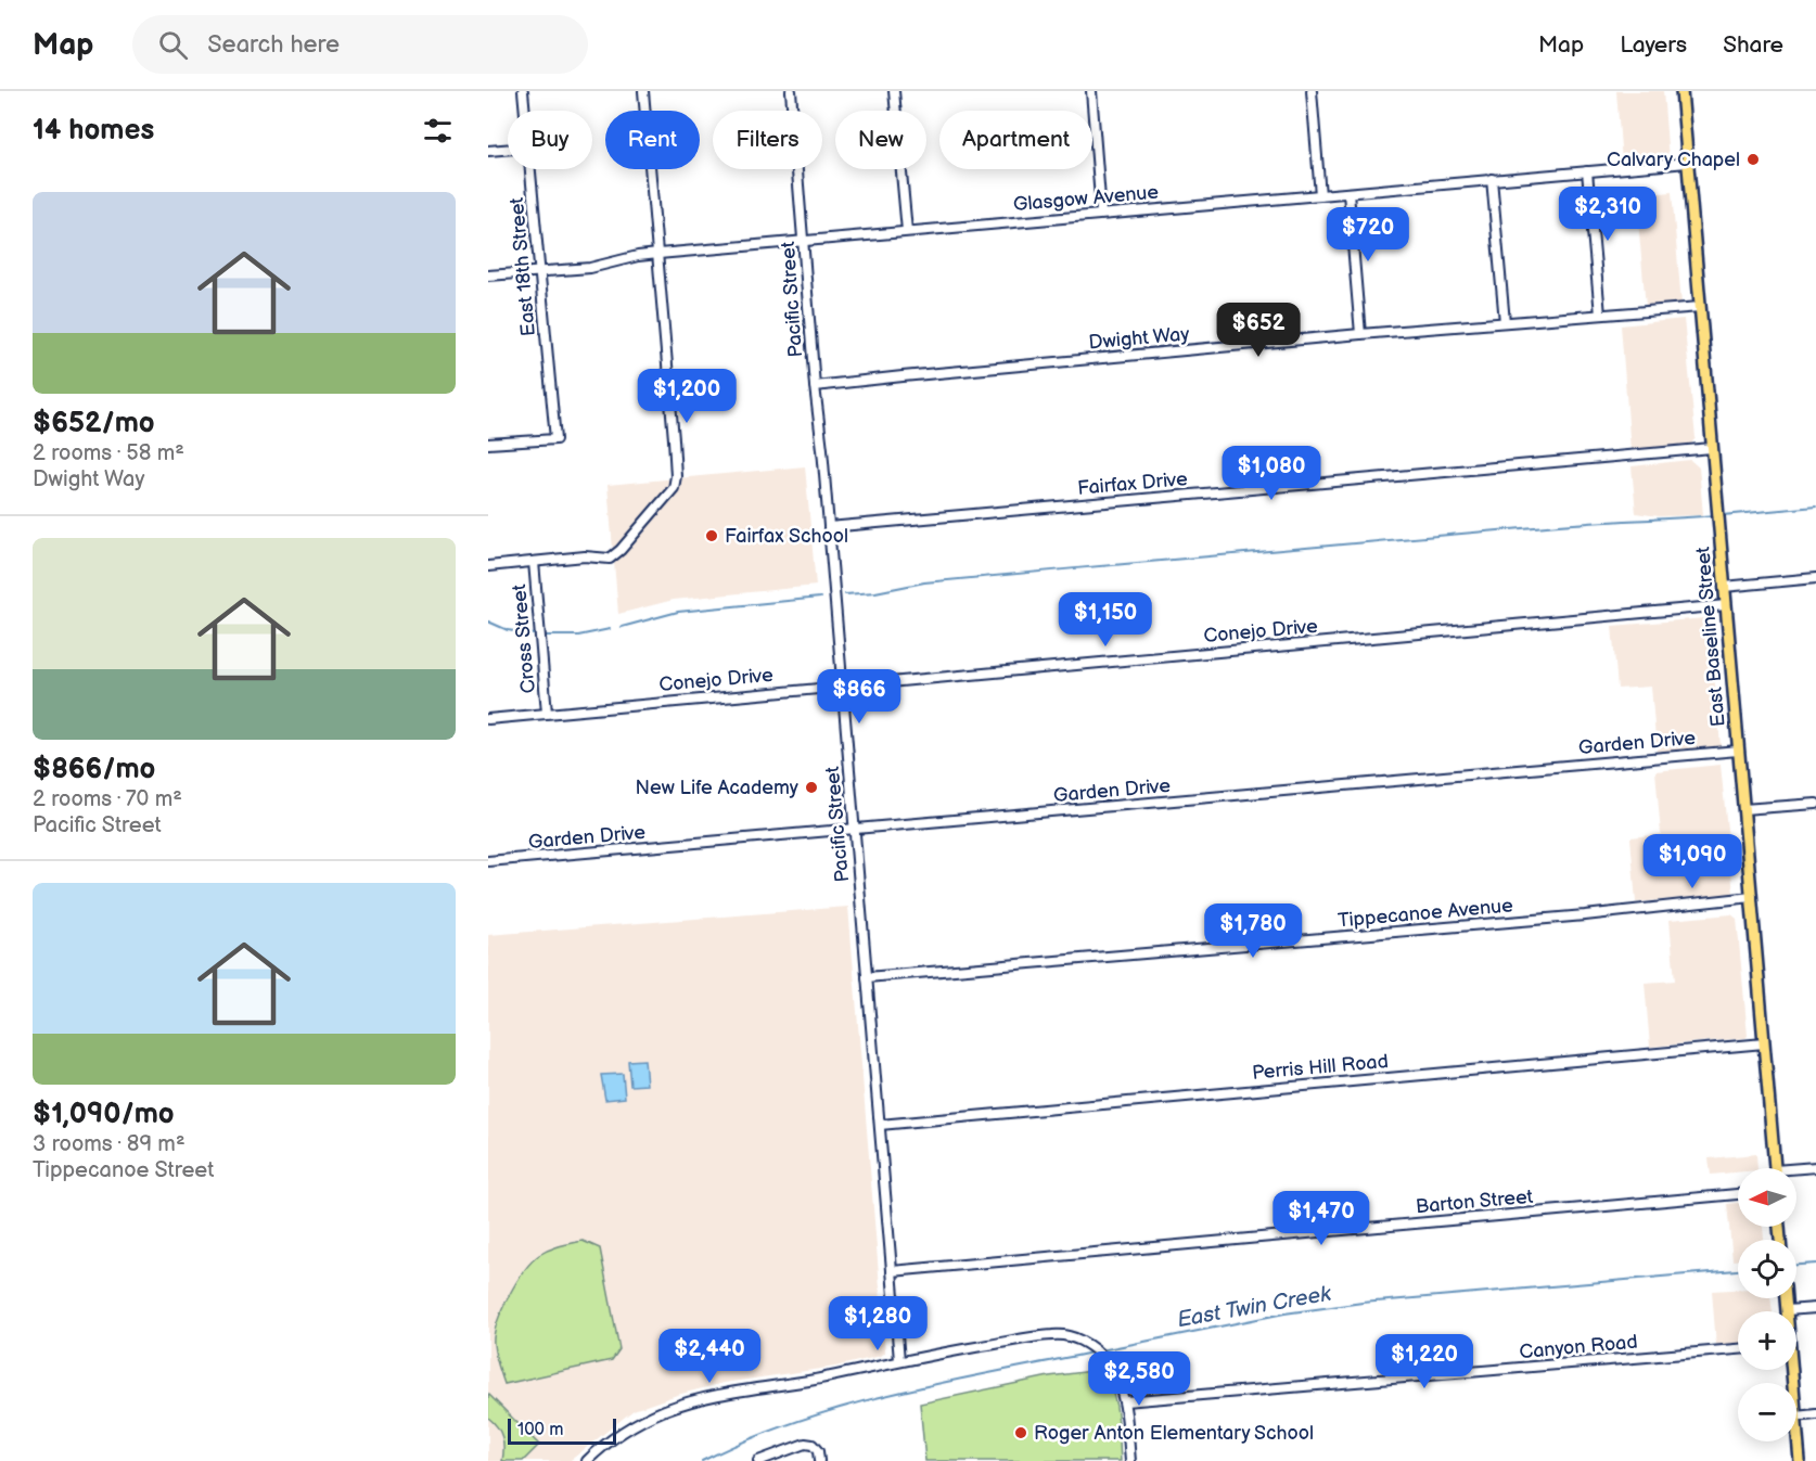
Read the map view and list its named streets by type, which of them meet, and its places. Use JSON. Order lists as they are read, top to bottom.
{
  "streets": {
    "main road": ["East Baseline Street"],
    "street": [
      "Glasgow Avenue",
      "East 18th Street",
      "Pacific Street",
      "Dwight Way",
      "Fairfax Drive",
      "Conejo Drive",
      "Cross Street",
      "Garden Drive",
      "Tippecanoe Avenue",
      "Perris Hill Road",
      "Barton Street",
      "Canyon Road"
    ]
  },
  "crossings": [
    ["Glasgow Avenue", "East 18th Street"],
    ["Glasgow Avenue", "Pacific Street"],
    ["Glasgow Avenue", "East Baseline Street"],
    ["Pacific Street", "Dwight Way"],
    ["Pacific Street", "Fairfax Drive"],
    ["Pacific Street", "Conejo Drive"],
    ["Pacific Street", "Garden Drive"],
    ["Pacific Street", "Tippecanoe Avenue"],
    ["Pacific Street", "Perris Hill Road"],
    ["Pacific Street", "Barton Street"],
    ["Dwight Way", "East Baseline Street"],
    ["Fairfax Drive", "East Baseline Street"],
    ["Conejo Drive", "East Baseline Street"],
    ["Conejo Drive", "Cross Street"],
    ["East Baseline Street", "Garden Drive"],
    ["East Baseline Street", "Tippecanoe Avenue"],
    ["East Baseline Street", "Perris Hill Road"]
  ],
  "water": ["East Twin Creek"],
  "places": [
    "Calvary Chapel",
    "Fairfax School",
    "New Life Academy",
    "Roger Anton Elementary School"
  ],
  "scale_bar": "100 m",
  "north": "left",
  "page": {
    "header": "Map",
    "search": "Search here",
    "nav": ["Map", "Layers", "Share"],
    "heading": "14 homes",
    "chip": [
      "Buy",
      "Rent",
      "Filters",
      "New",
      "Apartment"
    ],
    "list": [
      {
        "name": "$652/mo",
        "note": "2 rooms · 58 m² · Dwight Way"
      },
      {
        "name": "$866/mo",
        "note": "2 rooms · 70 m² · Pacific Street"
      },
      {
        "name": "$1,090/mo",
        "note": "3 rooms · 89 m² · Tippecanoe Street"
      }
    ],
    "price": [
      "$2,310",
      "$720",
      "$652",
      "$1,200",
      "$1,080",
      "$1,150",
      "$866",
      "$1,090",
      "$1,780",
      "$1,470",
      "$1,280",
      "$2,440",
      "$1,220",
      "$2,580"
    ],
    "map_buttons": ["+", "−"],
    "scale": "100 m"
  }
}
